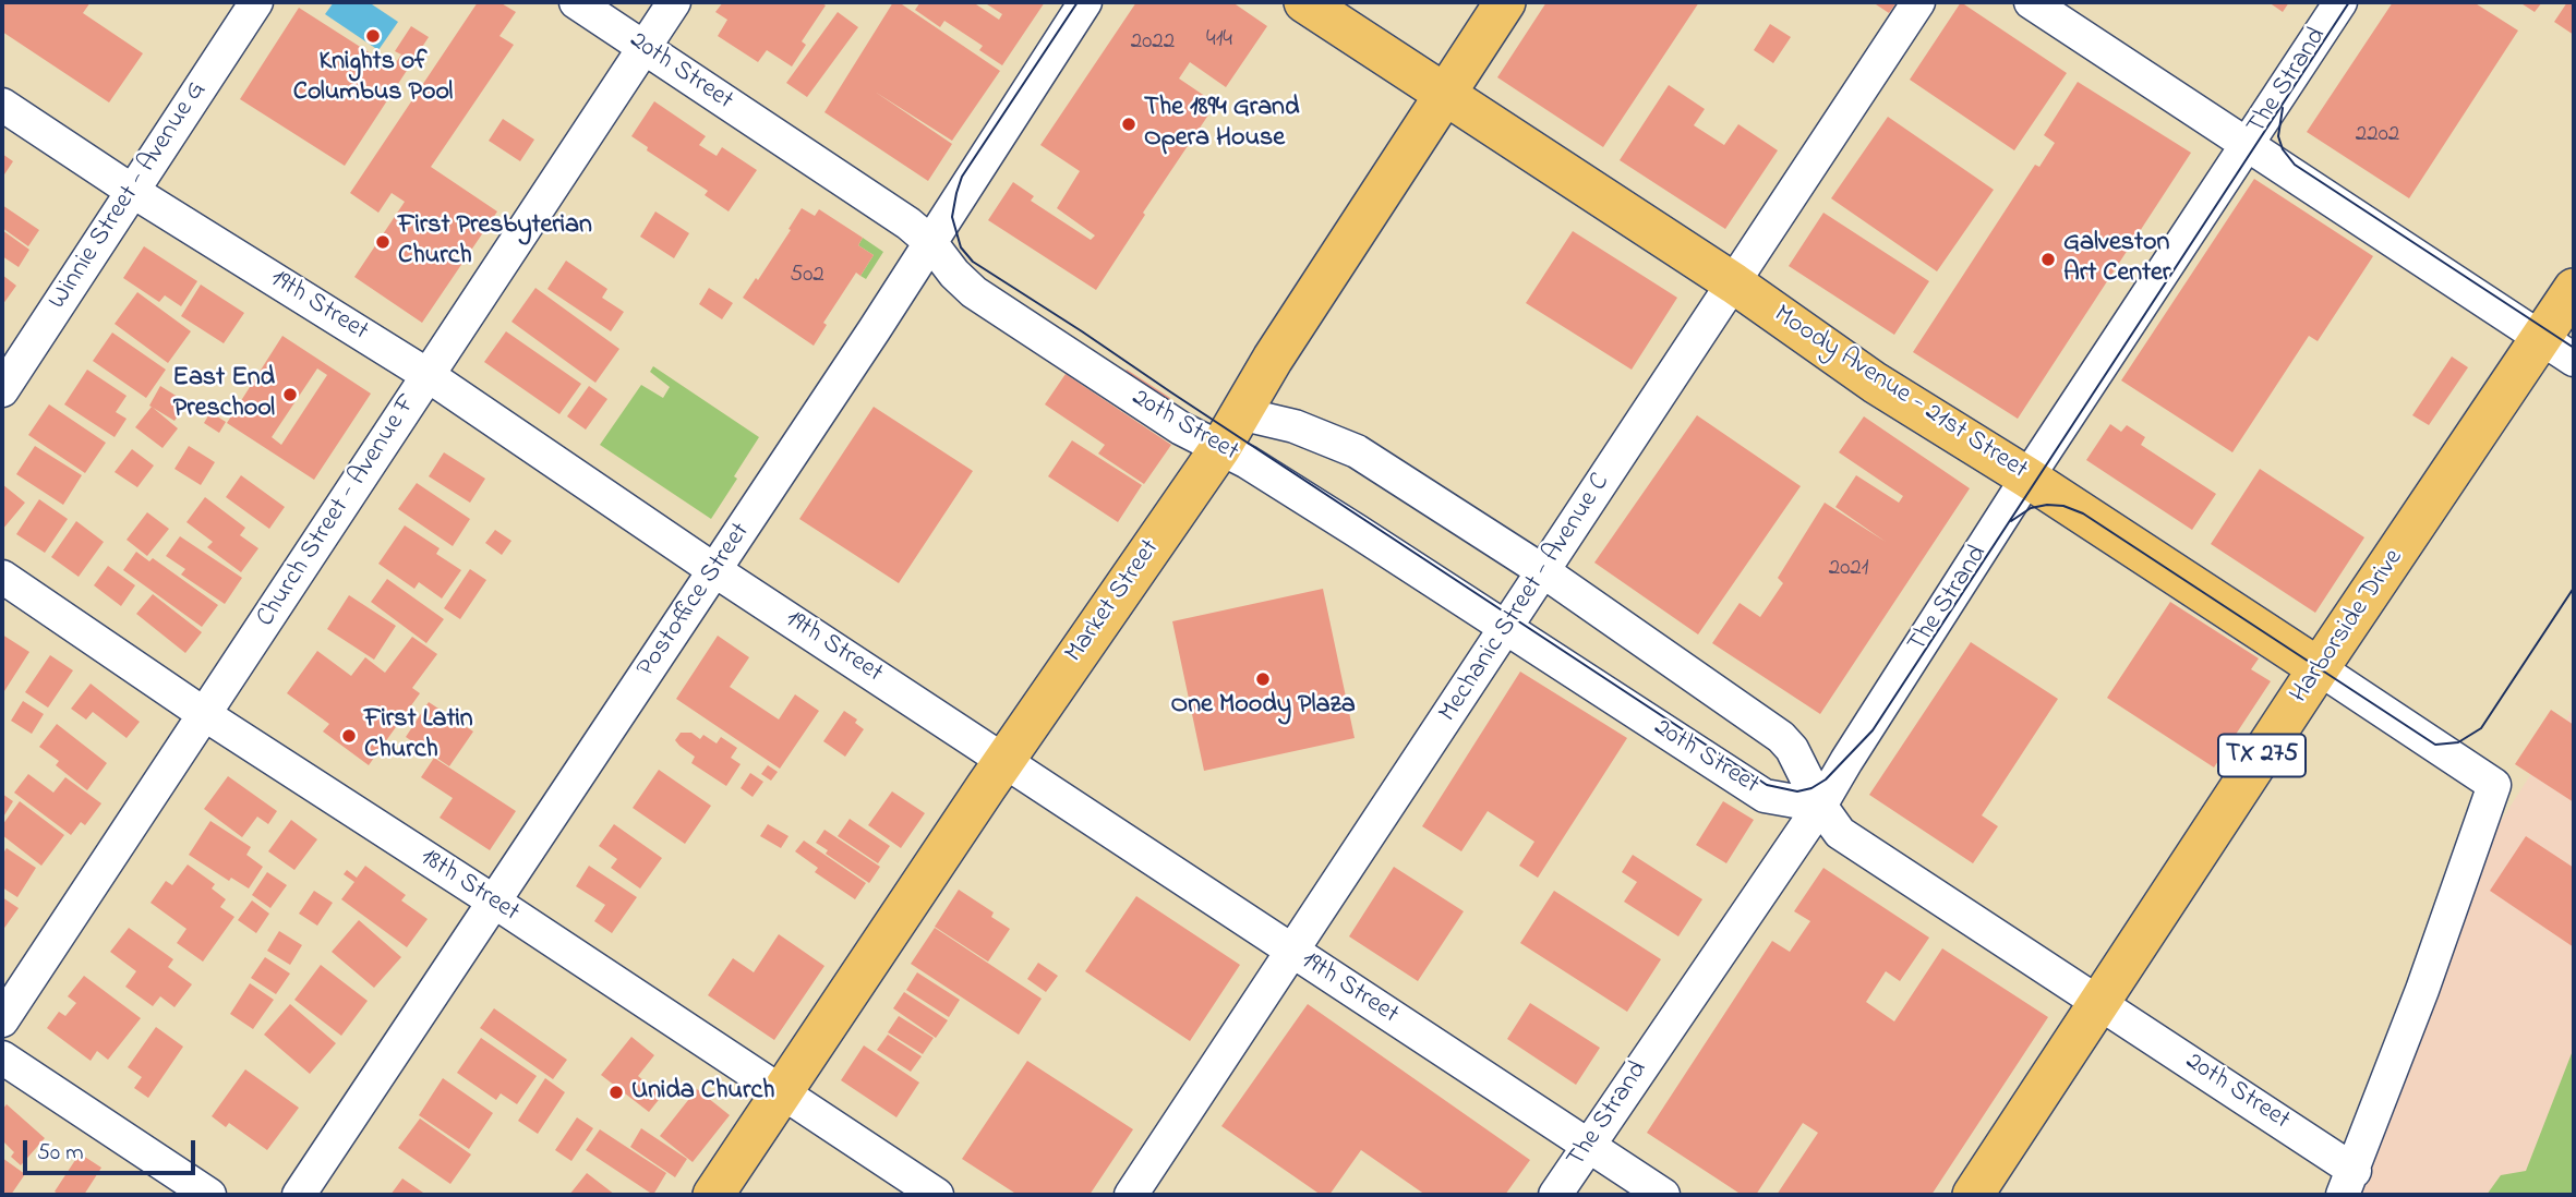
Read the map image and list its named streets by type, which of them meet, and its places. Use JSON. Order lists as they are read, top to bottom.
{
  "streets": {
    "main road": [
      "Moody Avenue - 21st Street",
      "Market Street",
      "Harborside Drive",
      "TX 275"
    ],
    "street": [
      "20th Street",
      "The Strand",
      "Winnie Street - Avenue G",
      "19th Street",
      "Church Street - Avenue F",
      "Mechanic Street - Avenue C",
      "Postoffice Street",
      "18th Street"
    ]
  },
  "crossings": [
    ["20th Street", "The Strand"],
    ["20th Street", "Moody Avenue - 21st Street"],
    ["20th Street", "Church Street - Avenue F"],
    ["20th Street", "Mechanic Street - Avenue C"],
    ["20th Street", "Postoffice Street"],
    ["20th Street", "Market Street"],
    ["20th Street", "Harborside Drive"],
    ["The Strand", "19th Street"],
    ["The Strand", "Moody Avenue - 21st Street"],
    ["Winnie Street - Avenue G", "19th Street"],
    ["19th Street", "Church Street - Avenue F"],
    ["19th Street", "Mechanic Street - Avenue C"],
    ["19th Street", "Postoffice Street"],
    ["19th Street", "Market Street"],
    ["Moody Avenue - 21st Street", "Mechanic Street - Avenue C"],
    ["Moody Avenue - 21st Street", "Market Street"],
    ["Moody Avenue - 21st Street", "Harborside Drive"],
    ["Church Street - Avenue F", "18th Street"],
    ["Postoffice Street", "18th Street"],
    ["Market Street", "18th Street"]
  ],
  "places": [
    "Knights of Columbus Pool",
    "The 1894 Grand Opera House",
    "First Presbyterian Church",
    "Galveston Art Center",
    "East End Preschool",
    "One Moody Plaza",
    "First Latin Church",
    "Unida Church"
  ],
  "house_numbers": [
    "414",
    "2022",
    "2202",
    "502",
    "2021"
  ],
  "scale_bar": "50 m"
}
